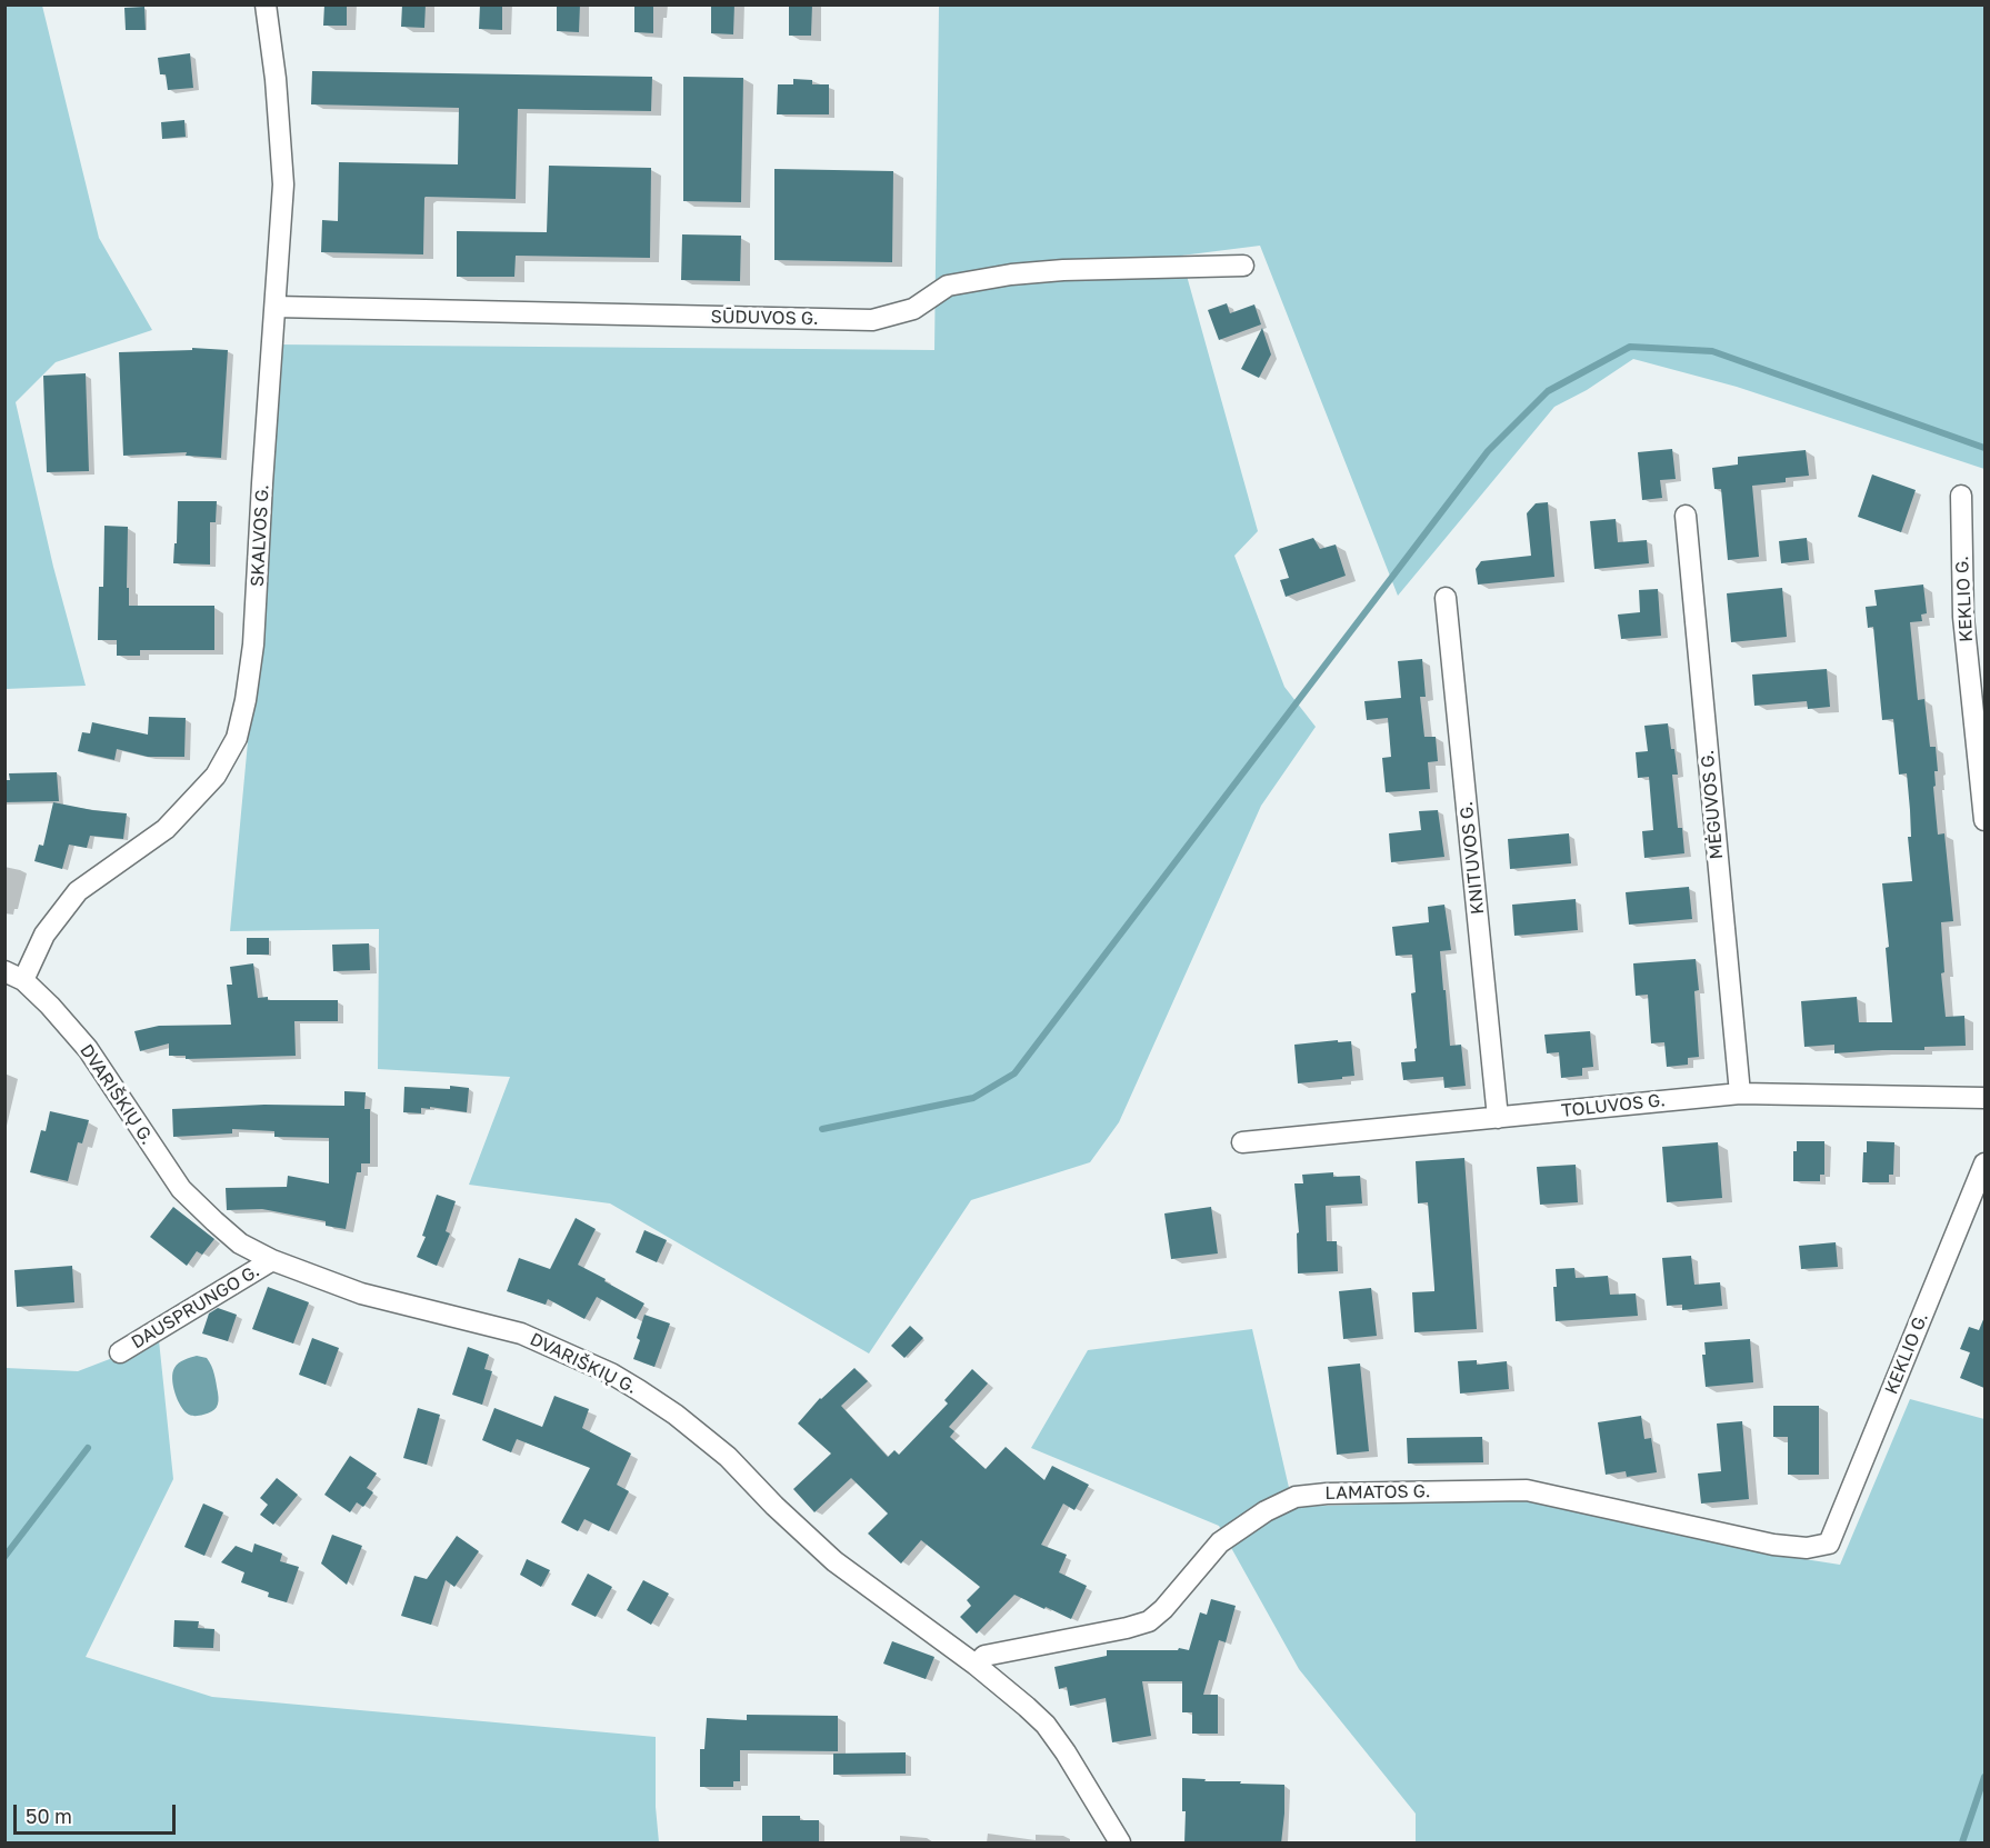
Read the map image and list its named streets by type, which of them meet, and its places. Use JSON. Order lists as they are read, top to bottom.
{
  "streets": {
    "street": [
      "SŪDUVOS G.",
      "SKALVOS G.",
      "KEKLIO G.",
      "MĖGUVOS G.",
      "KNITUVOS G.",
      "DVARIŠKIŲ G.",
      "TOLUVOS G.",
      "DAUSPRUNGO G.",
      "LAMATOS G."
    ]
  },
  "crossings": [
    ["SŪDUVOS G.", "SKALVOS G."],
    ["SKALVOS G.", "DVARIŠKIŲ G."],
    ["KEKLIO G.", "LAMATOS G."],
    ["MĖGUVOS G.", "TOLUVOS G."],
    ["KNITUVOS G.", "TOLUVOS G."],
    ["DVARIŠKIŲ G.", "DAUSPRUNGO G."],
    ["DVARIŠKIŲ G.", "LAMATOS G."]
  ],
  "scale_bar": "50 m"
}
